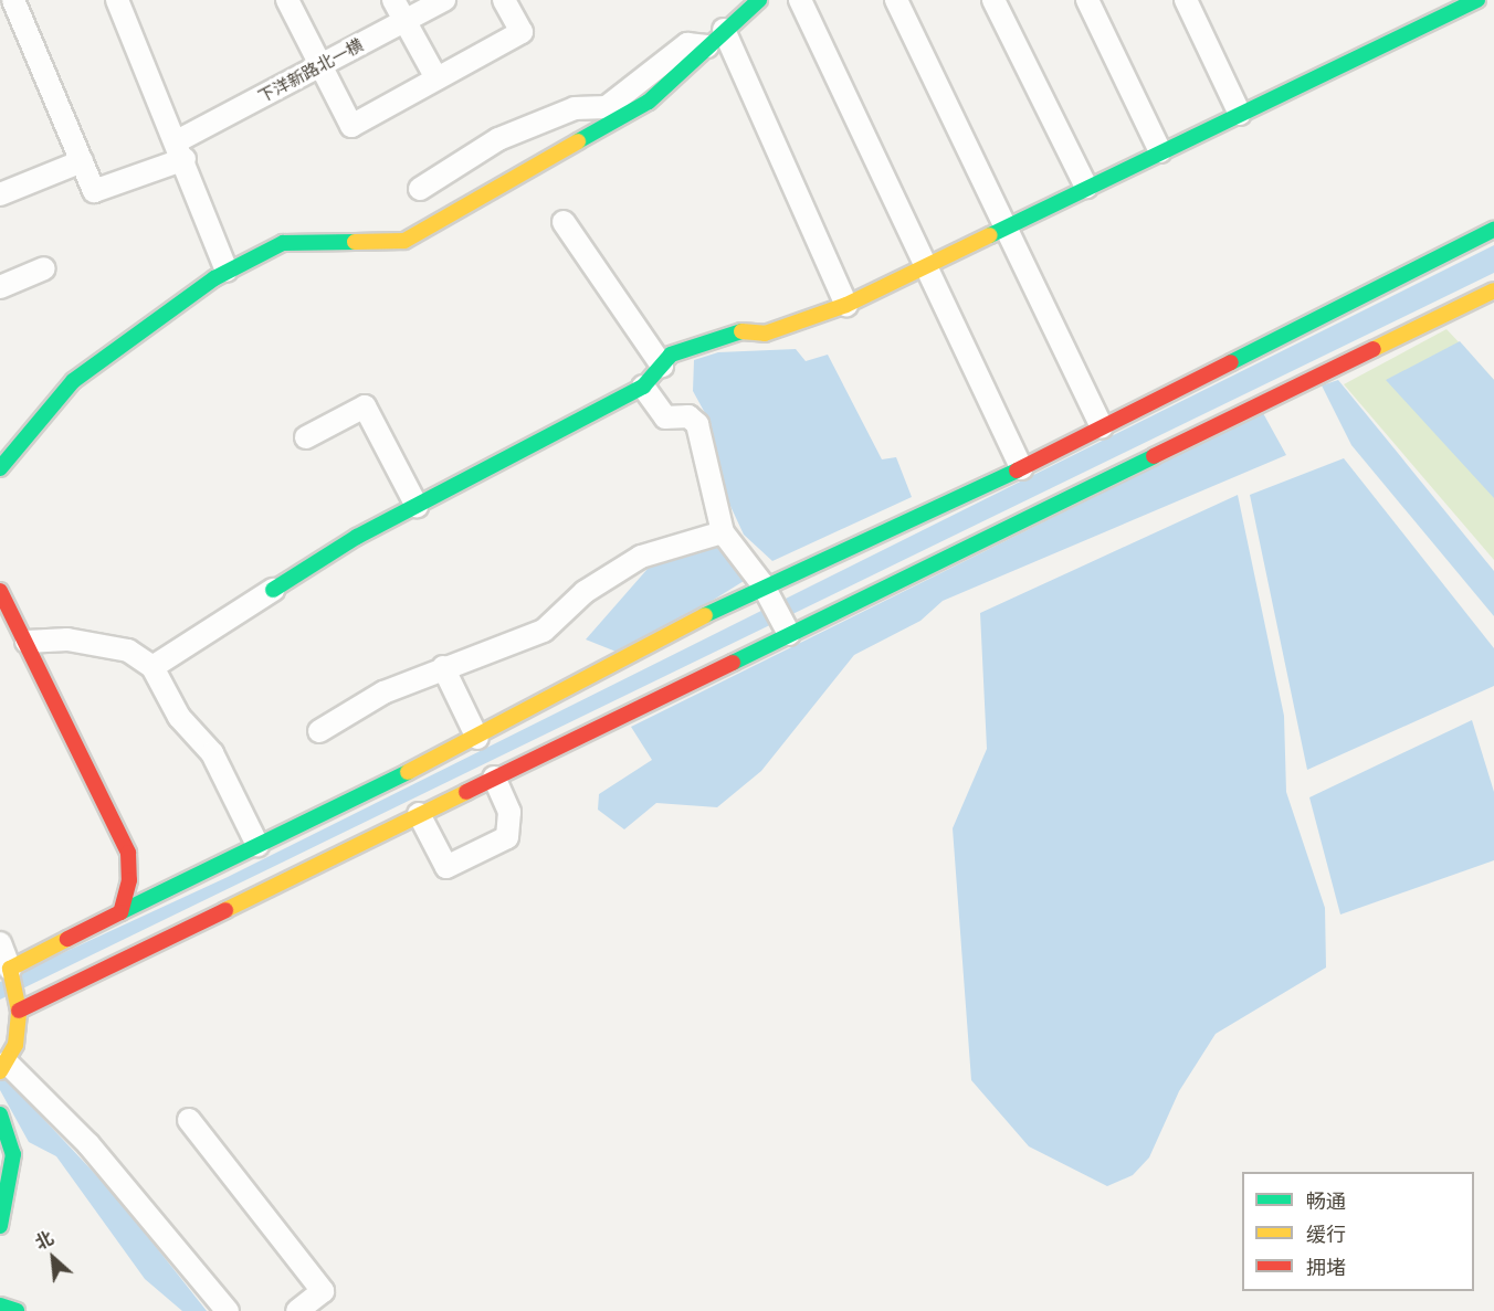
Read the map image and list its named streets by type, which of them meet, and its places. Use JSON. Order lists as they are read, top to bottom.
{
  "streets": {
    "street": ["下洋新路北一横"]
  },
  "legend": ["畅通", "缓行", "拥堵"],
  "north": "top left"
}
